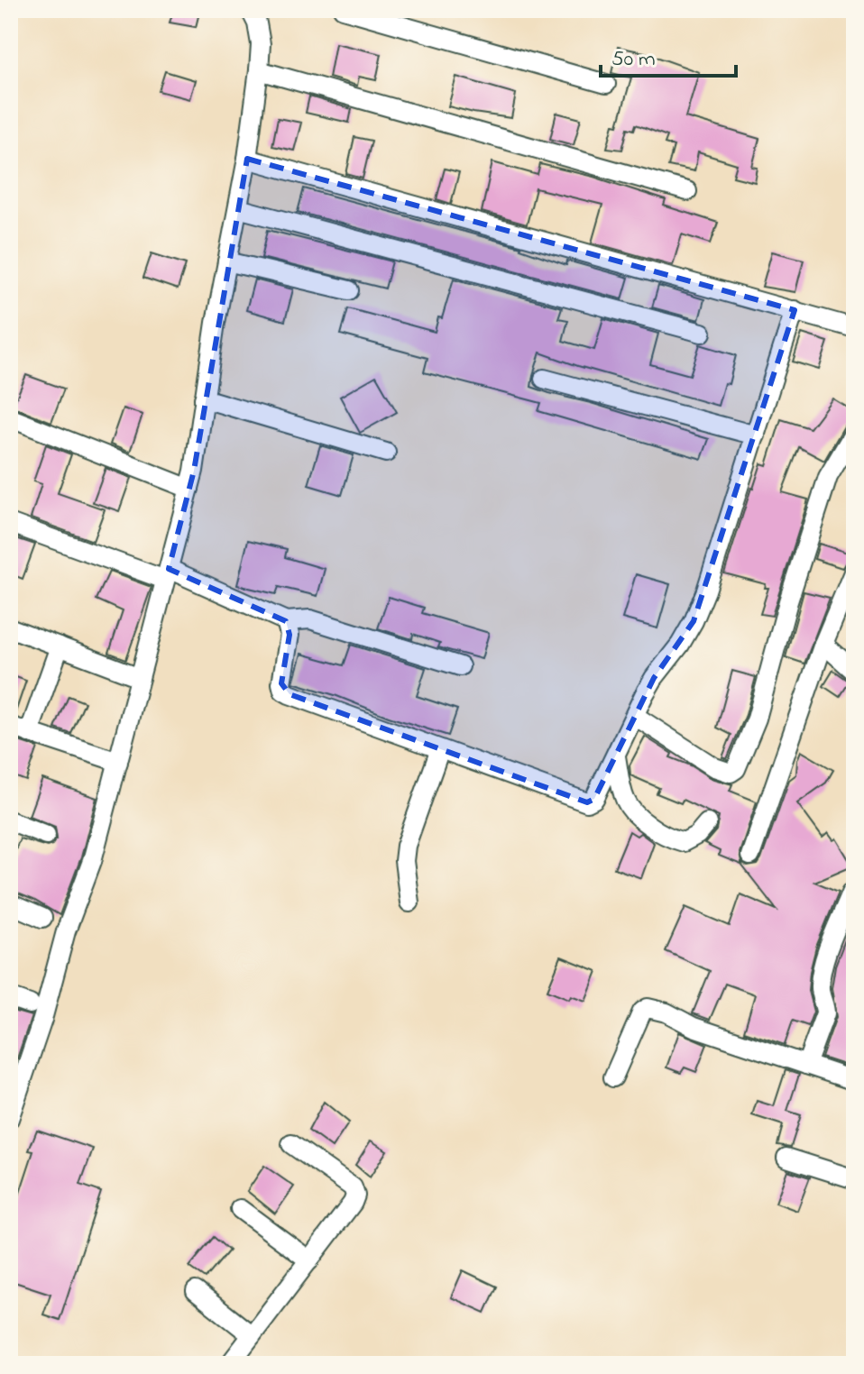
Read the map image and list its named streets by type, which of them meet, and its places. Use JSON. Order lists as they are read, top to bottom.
{
  "scale_bar": "50 m"
}
